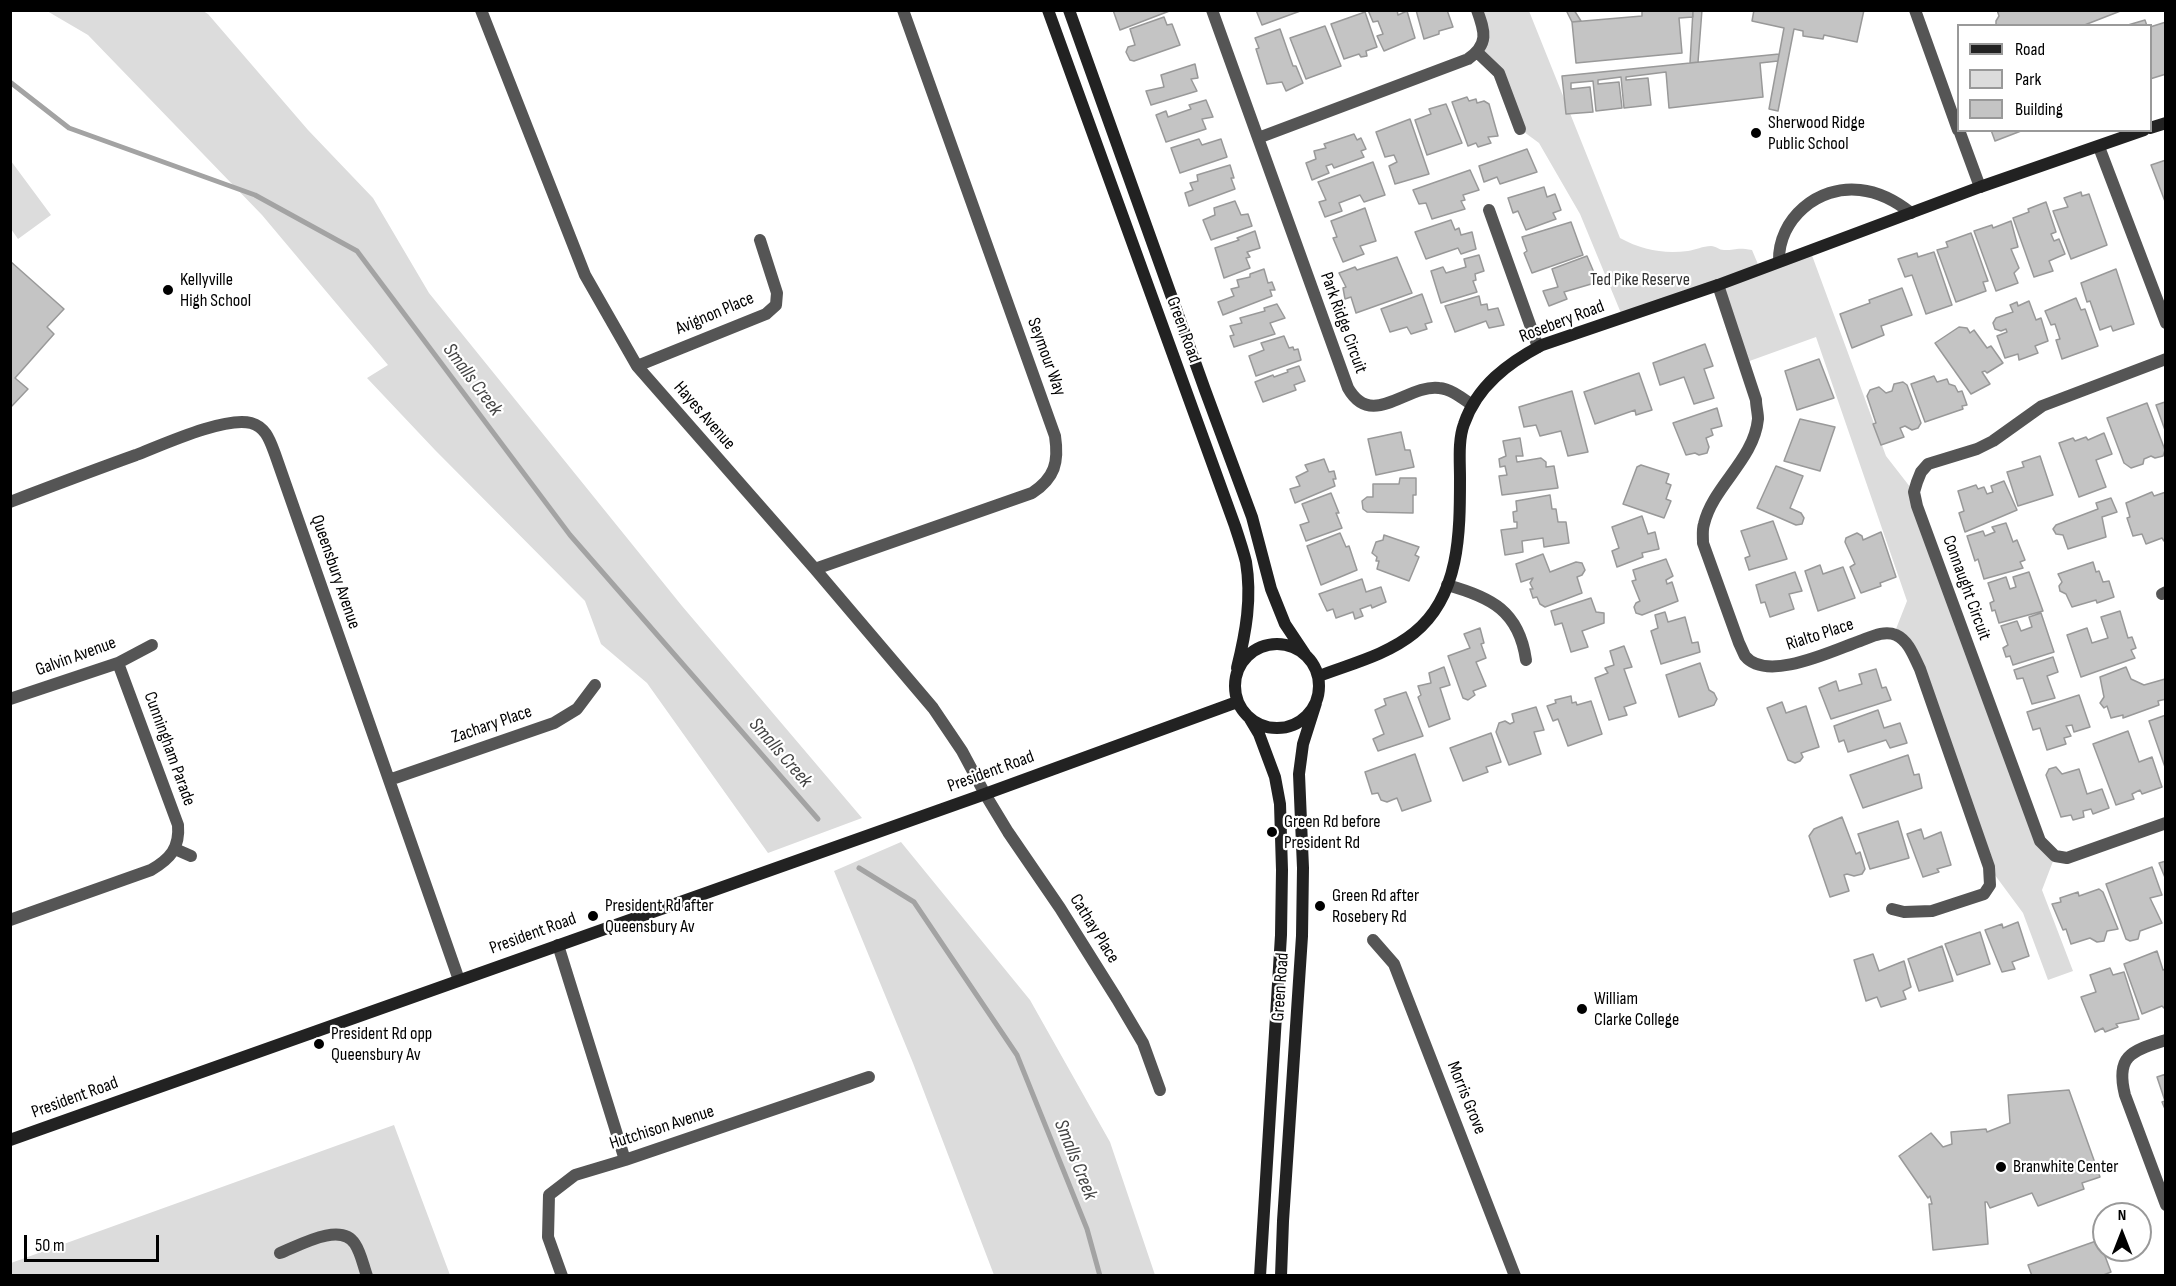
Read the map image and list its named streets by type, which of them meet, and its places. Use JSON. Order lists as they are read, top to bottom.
{
  "streets": {
    "main road": ["Rosebery Road", "Green Road", "President Road"],
    "street": [
      "Avignon Place",
      "Park Ridge Circuit",
      "Seymour Way",
      "Hayes Avenue",
      "Queensbury Avenue",
      "Connaught Circuit",
      "Rialto Place",
      "Galvin Avenue",
      "Zachary Place",
      "Cunningham Parade",
      "Cathay Place",
      "Morris Grove",
      "Hutchison Avenue"
    ]
  },
  "crossings": [
    ["Avignon Place", "Hayes Avenue"],
    ["Rosebery Road", "Park Ridge Circuit"],
    ["Rosebery Road", "Green Road"],
    ["Rosebery Road", "Rialto Place"],
    ["Rosebery Road", "President Road"],
    ["Green Road", "President Road"],
    ["Seymour Way", "Hayes Avenue"],
    ["Hayes Avenue", "President Road"],
    ["Hayes Avenue", "Cathay Place"],
    ["Queensbury Avenue", "Zachary Place"],
    ["Queensbury Avenue", "President Road"],
    ["Galvin Avenue", "Cunningham Parade"],
    ["President Road", "Cathay Place"]
  ],
  "water": ["Smalls Creek"],
  "parks": ["Ted Pike Reserve"],
  "places": [
    "Sherwood Ridge Public School",
    "Kellyville High School",
    "Green Rd before President Rd",
    "Green Rd after Rosebery Rd",
    "President Rd after Queensbury Av",
    "William Clarke College",
    "President Rd opp Queensbury Av",
    "Branwhite Center"
  ],
  "legend": ["Road", "Park", "Building"],
  "scale_bar": "50 m",
  "north": "top"
}
